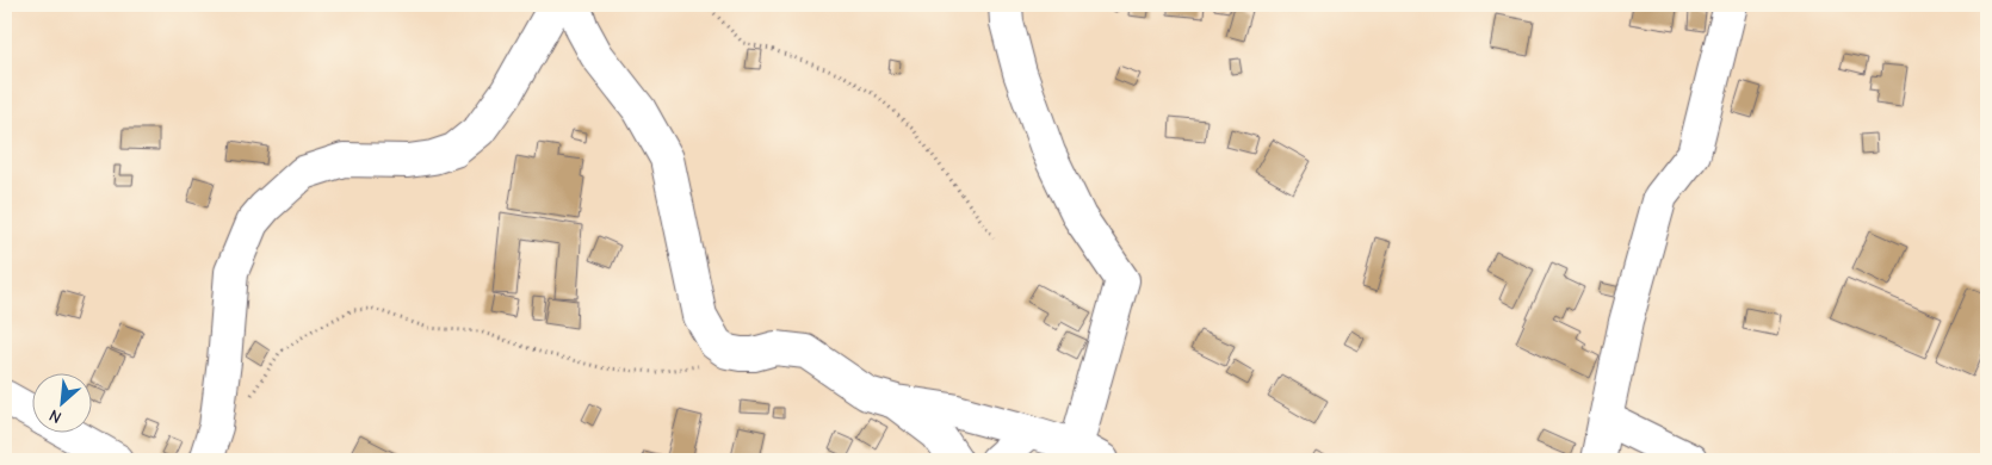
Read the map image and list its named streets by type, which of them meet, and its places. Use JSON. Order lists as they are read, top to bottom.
{
  "north": "bottom left"
}
